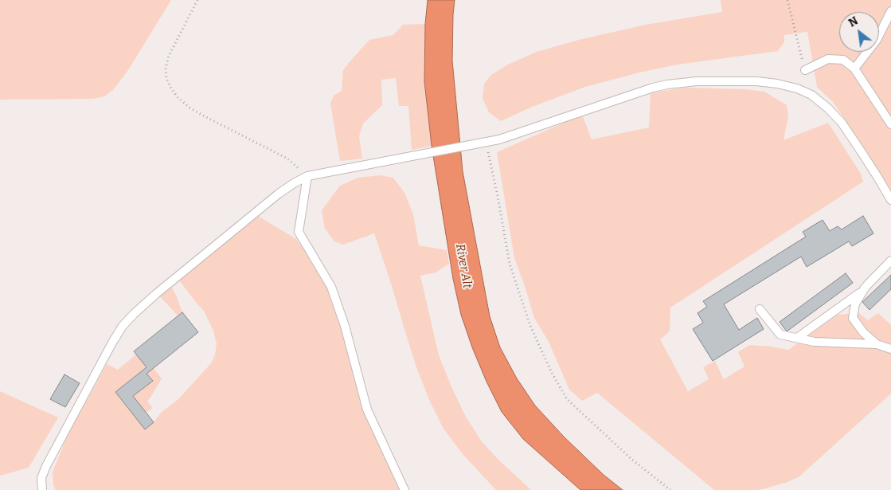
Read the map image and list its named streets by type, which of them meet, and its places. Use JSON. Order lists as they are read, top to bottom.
{
  "water": ["River Alt"],
  "north": "top left"
}
